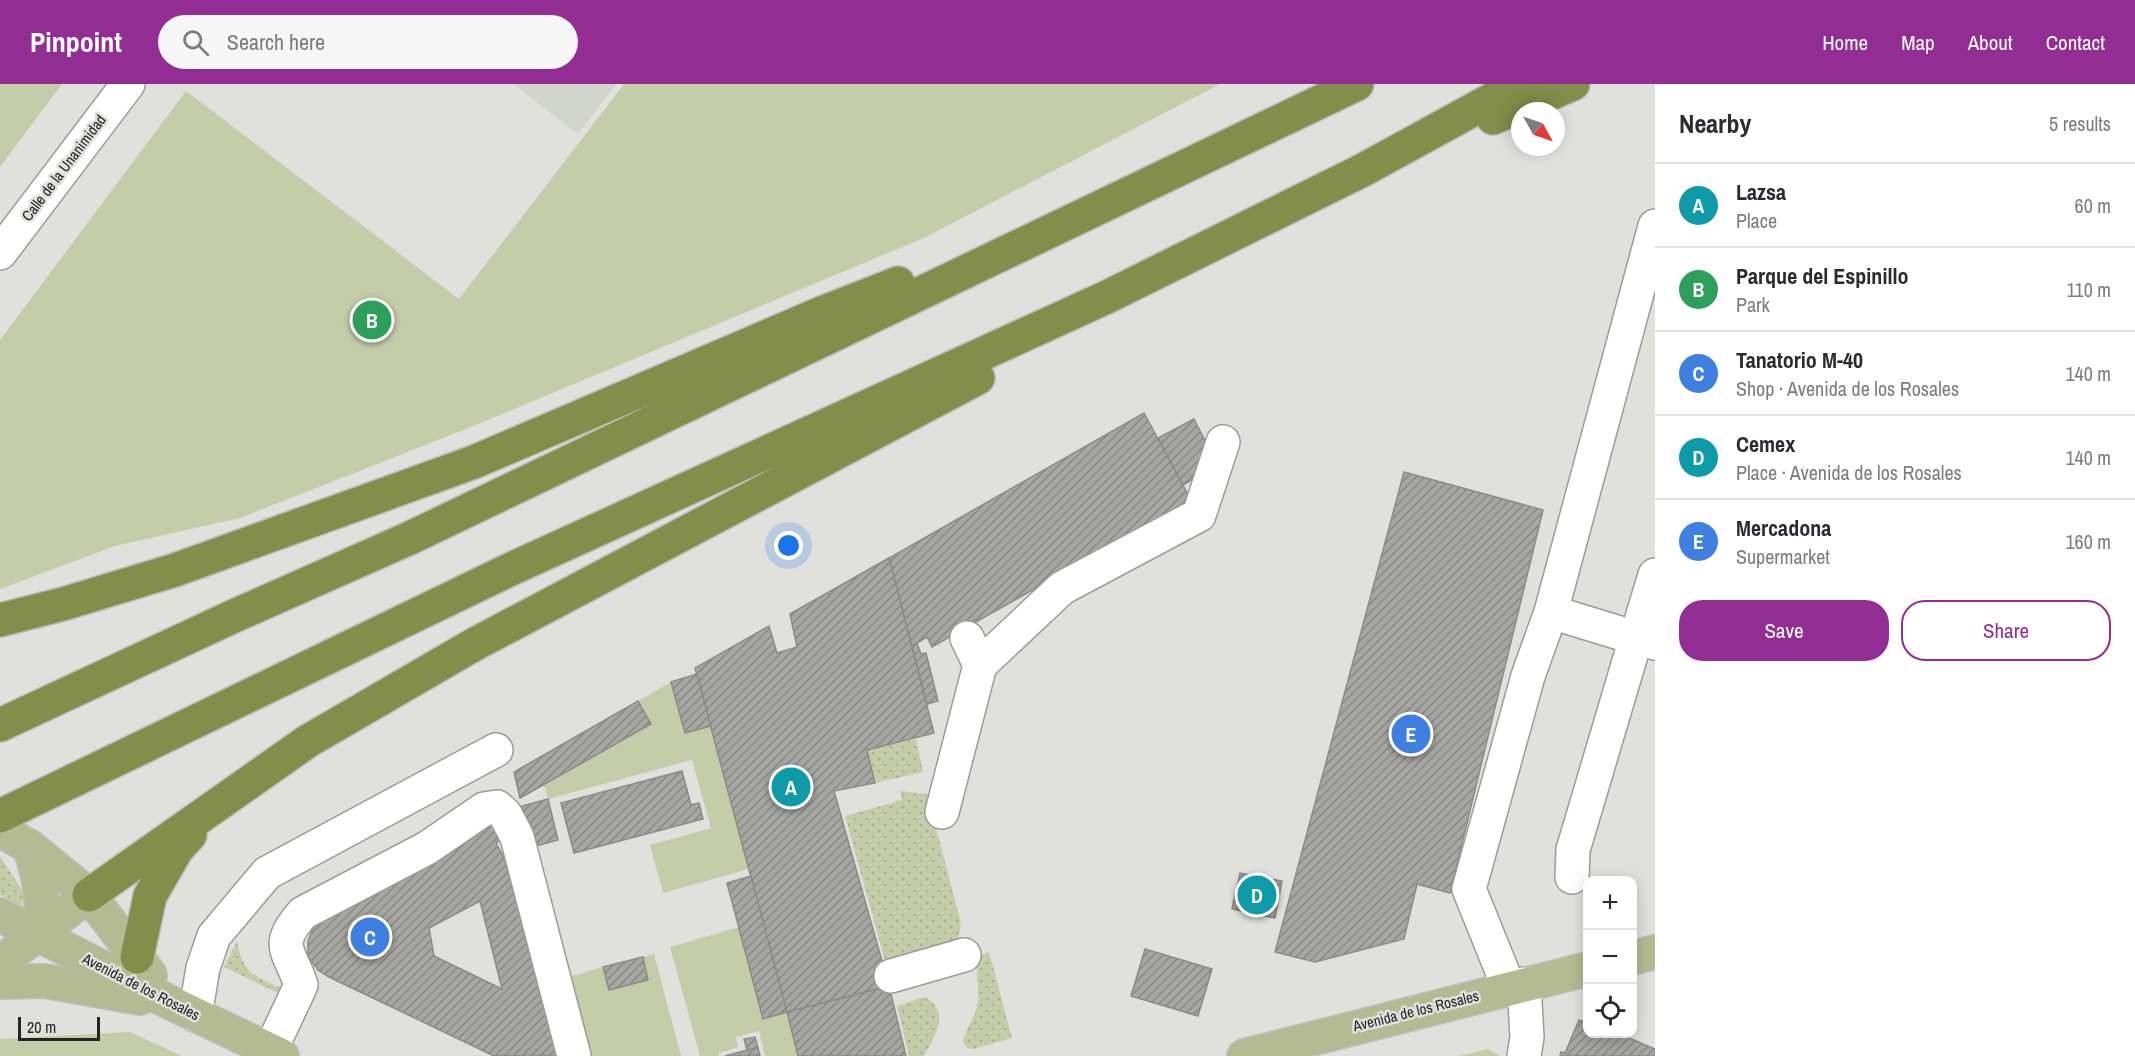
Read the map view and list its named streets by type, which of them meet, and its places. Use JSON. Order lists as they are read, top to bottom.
{
  "streets": {
    "main road": ["Avenida de los Rosales"],
    "street": ["Calle de la Unanimidad"]
  },
  "scale_bar": "20 m",
  "north": "bottom right",
  "page": {
    "header": "Pinpoint",
    "search": "Search here",
    "nav": [
      "Home",
      "Map",
      "About",
      "Contact"
    ],
    "heading": ["Nearby", "5 results"],
    "list": [
      {
        "mark": "A",
        "name": "Lazsa",
        "note": "Place",
        "value": "60 m"
      },
      {
        "mark": "B",
        "name": "Parque del Espinillo",
        "note": "Park",
        "value": "110 m"
      },
      {
        "mark": "C",
        "name": "Tanatorio M-40",
        "note": "Shop · Avenida de los Rosales",
        "value": "140 m"
      },
      {
        "mark": "D",
        "name": "Cemex",
        "note": "Place · Avenida de los Rosales",
        "value": "140 m"
      },
      {
        "mark": "E",
        "name": "Mercadona",
        "note": "Supermarket",
        "value": "160 m"
      }
    ],
    "pins": [
      "B",
      "E",
      "A",
      "D",
      "C"
    ],
    "buttons": ["Save", "Share"],
    "map_buttons": ["+", "−"],
    "scale": "20 m"
  }
}
